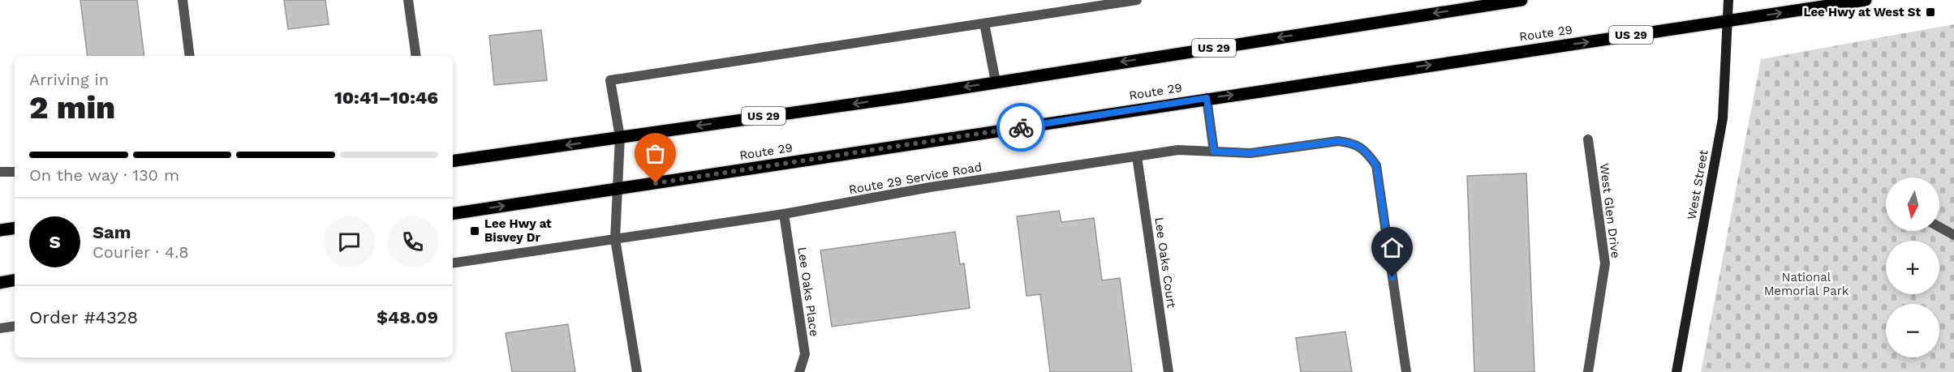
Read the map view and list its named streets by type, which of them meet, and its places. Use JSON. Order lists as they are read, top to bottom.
{
  "streets": {
    "main road": ["Route 29", "US 29", "West Street"],
    "street": [
      "Route 29 Service Road",
      "West Glen Drive",
      "Lee Oaks Court",
      "Lee Oaks Place"
    ]
  },
  "crossings": [
    ["Route 29", "West Street"],
    ["Route 29 Service Road", "Lee Oaks Court"],
    ["Route 29 Service Road", "Lee Oaks Place"]
  ],
  "parks": ["National Memorial Park"],
  "places": {
    "transit": ["Lee Hwy at West St", "Lee Hwy at Bisvey Dr"]
  },
  "north": "bottom",
  "page": {
    "heading": ["2 min", "Arriving in", "10:41–10:46"],
    "panel": [
      "Sam",
      "Courier · 4.8",
      "Order #4328",
      "$48.09"
    ],
    "bar": "On the way · 130 m",
    "map_buttons": ["+", "−"],
    "round": "S"
  }
}
